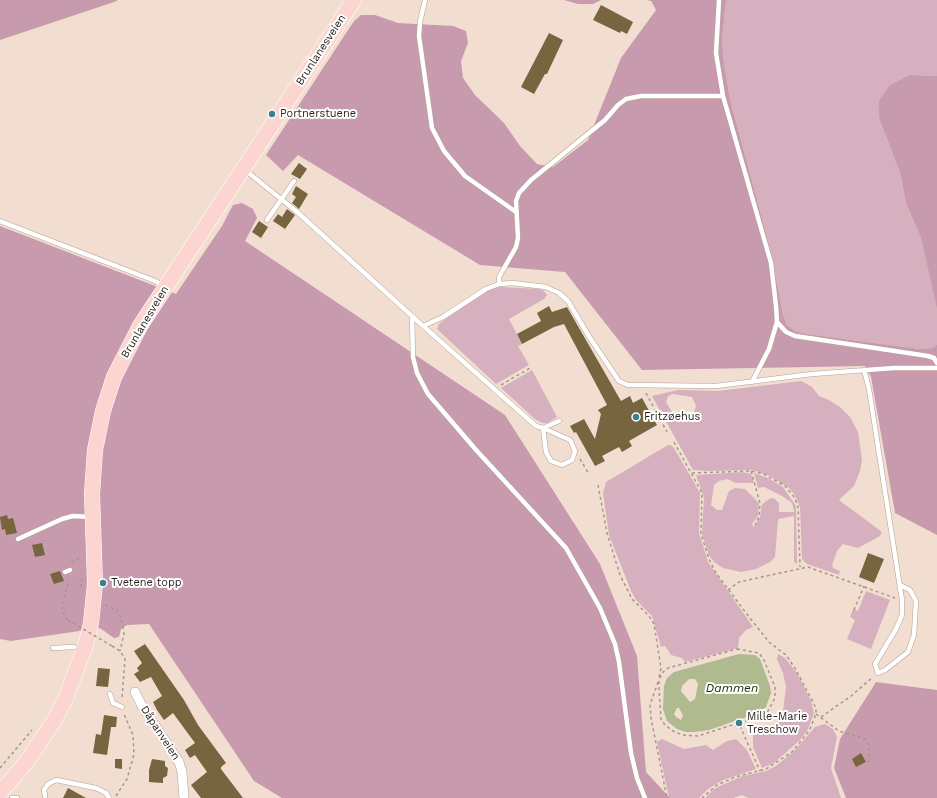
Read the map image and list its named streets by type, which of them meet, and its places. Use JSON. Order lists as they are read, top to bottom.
{
  "streets": {
    "main road": ["Brunlanesveien"],
    "street": ["Dåpanveien"]
  },
  "water": ["Dammen"],
  "places": [
    "Portnerstuene",
    "Fritzøehus",
    "Tvetene topp",
    "Mille-Marie Treschow"
  ]
}
